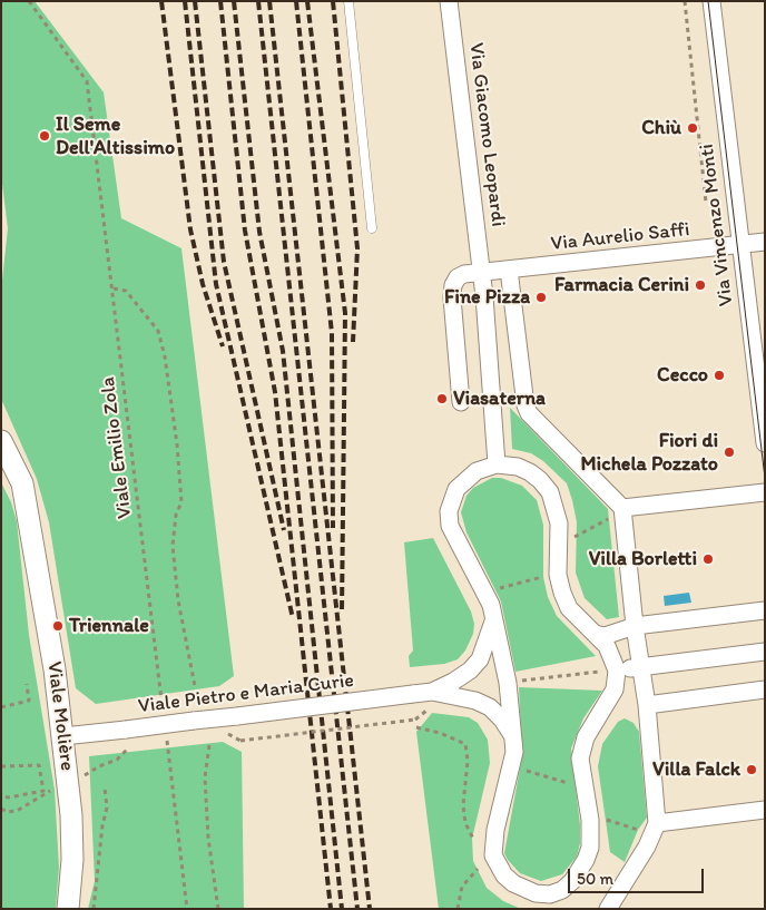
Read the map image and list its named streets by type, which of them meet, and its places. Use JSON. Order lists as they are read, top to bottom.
{
  "streets": {
    "street": [
      "Via Giacomo Leopardi",
      "Via Vincenzo Monti",
      "Via Aurelio Saffi",
      "Viale Pietro e Maria Curie",
      "Viale Molière"
    ],
    "path": ["Viale Emilio Zola"]
  },
  "crossings": [
    ["Via Giacomo Leopardi", "Via Aurelio Saffi"],
    ["Via Vincenzo Monti", "Via Aurelio Saffi"],
    ["Viale Pietro e Maria Curie", "Viale Molière"]
  ],
  "places": [
    "Chiù",
    "Il Seme Dell'Altissimo",
    "Farmacia Cerini",
    "Fine Pizza",
    "Cecco",
    "Viasaterna",
    "Fiori di Michela Pozzato",
    "Villa Borletti",
    "Triennale",
    "Villa Falck"
  ],
  "scale_bar": "50 m"
}
